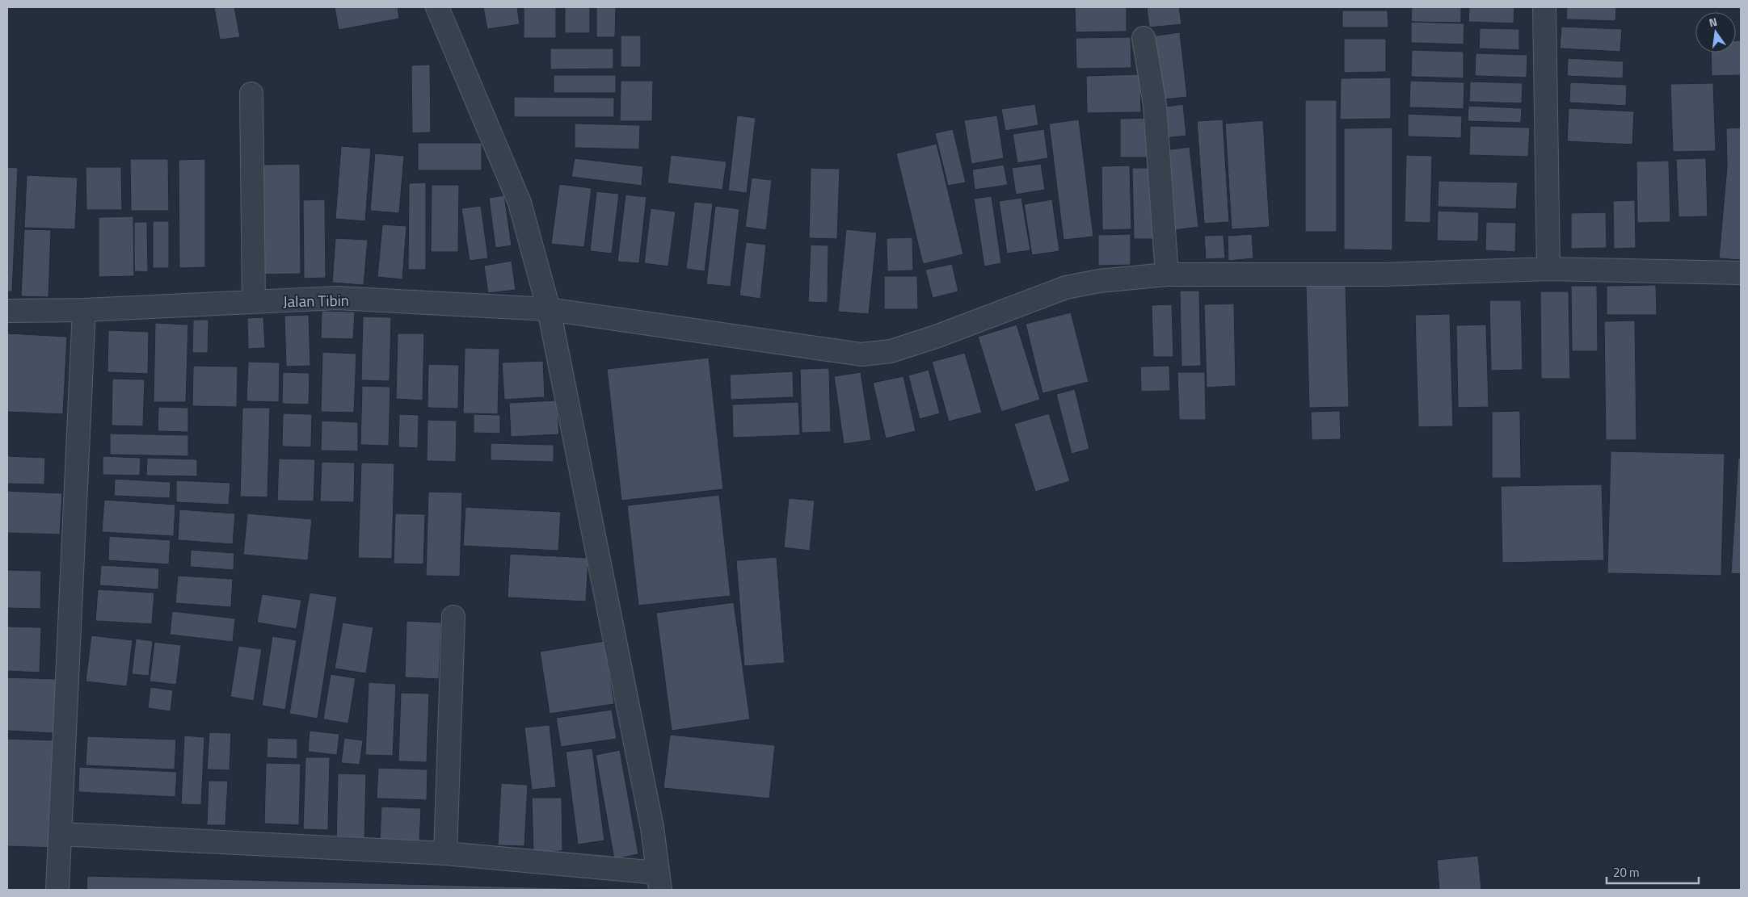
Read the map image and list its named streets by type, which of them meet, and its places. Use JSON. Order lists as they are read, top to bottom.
{
  "streets": {
    "street": ["Jalan Tibin"]
  },
  "scale_bar": "20 m",
  "north": "top"
}
